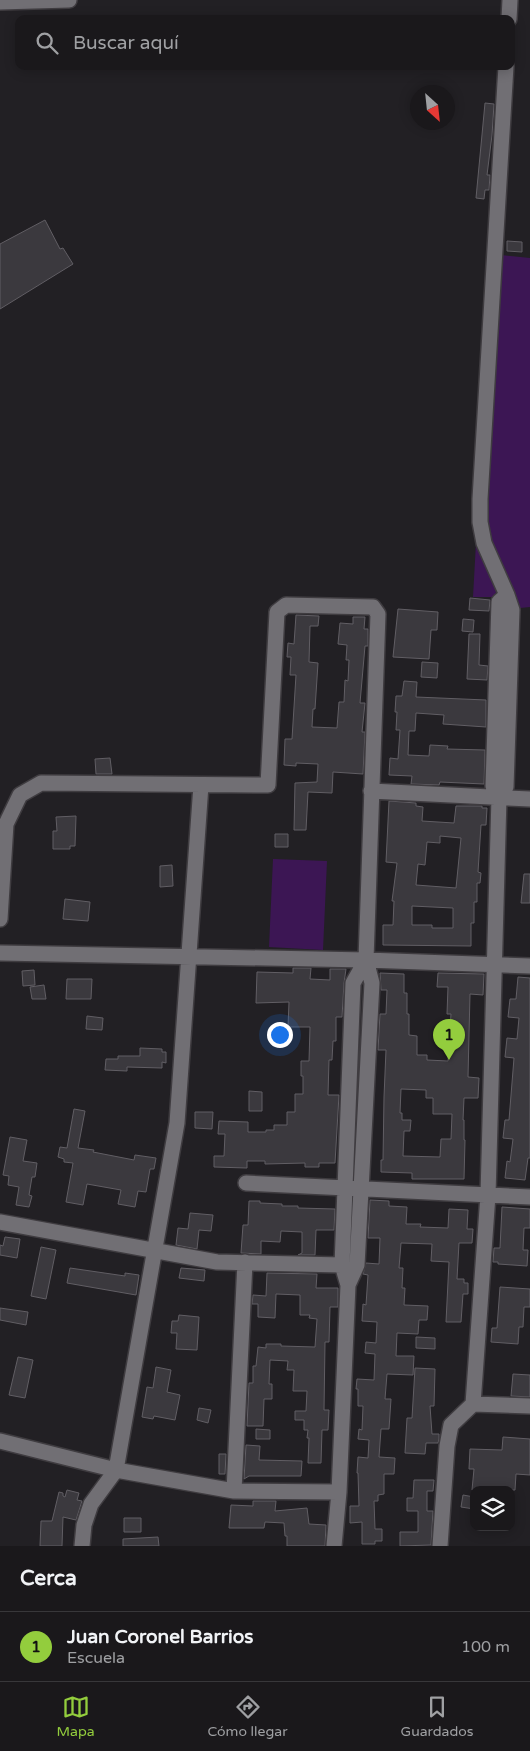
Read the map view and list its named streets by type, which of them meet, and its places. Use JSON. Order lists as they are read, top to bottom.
{
  "north": "bottom right",
  "page": {
    "search": "Buscar aquí",
    "pins": "1",
    "heading": "Cerca",
    "list": [
      {
        "mark": "1",
        "name": "Juan Coronel Barrios",
        "note": "Escuela",
        "value": "100 m"
      }
    ],
    "nav": ["Mapa", "Cómo llegar", "Guardados"]
  }
}
